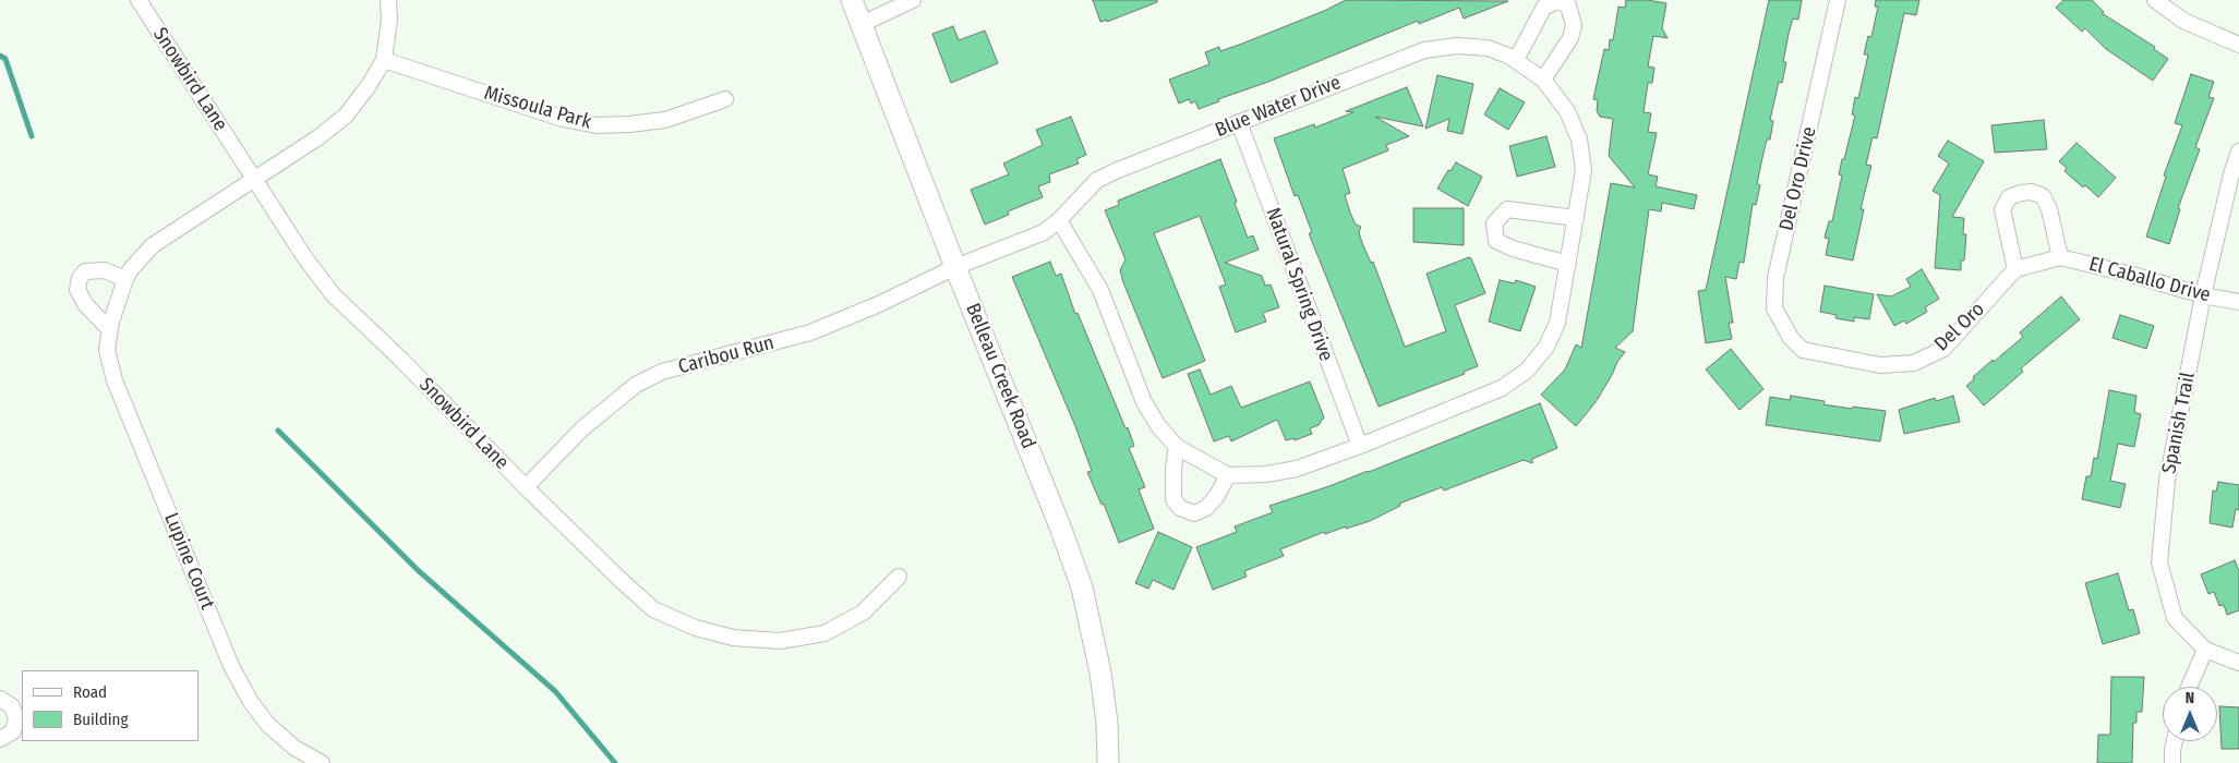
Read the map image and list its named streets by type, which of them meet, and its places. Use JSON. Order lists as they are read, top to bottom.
{
  "streets": {
    "main road": ["Belleau Creek Road"],
    "street": [
      "Snowbird Lane",
      "Blue Water Drive",
      "Missoula Park",
      "Del Oro Drive",
      "El Caballo Drive",
      "Natural Spring Drive",
      "Del Oro",
      "Caribou Run",
      "Spanish Trail",
      "Lupine Court"
    ]
  },
  "crossings": [
    ["Snowbird Lane", "Caribou Run"],
    ["Snowbird Lane", "Lupine Court"],
    ["Blue Water Drive", "Natural Spring Drive"],
    ["Blue Water Drive", "Caribou Run"],
    ["Blue Water Drive", "Belleau Creek Road"],
    ["Missoula Park", "Lupine Court"],
    ["Del Oro Drive", "Del Oro"],
    ["El Caballo Drive", "Del Oro"],
    ["El Caballo Drive", "Spanish Trail"],
    ["Caribou Run", "Belleau Creek Road"]
  ],
  "legend": ["Road", "Building"],
  "north": "top"
}
